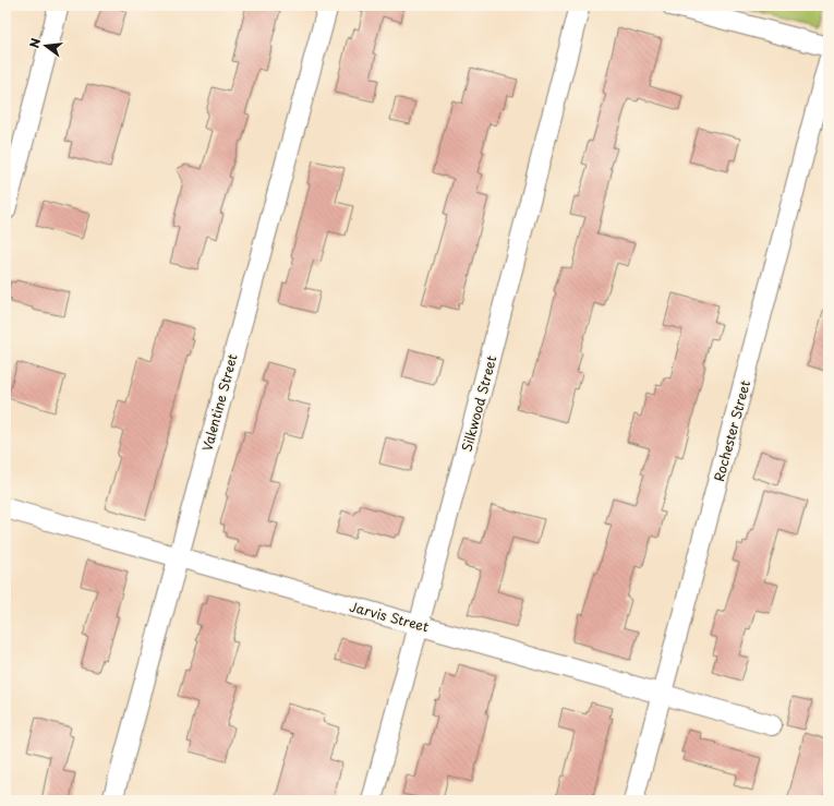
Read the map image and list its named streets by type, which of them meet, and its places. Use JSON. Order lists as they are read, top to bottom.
{
  "streets": {
    "street": [
      "Valentine Street",
      "Silkwood Street",
      "Rochester Street",
      "Jarvis Street"
    ]
  },
  "crossings": [
    ["Valentine Street", "Jarvis Street"],
    ["Silkwood Street", "Jarvis Street"],
    ["Rochester Street", "Jarvis Street"]
  ],
  "north": "left"
}
